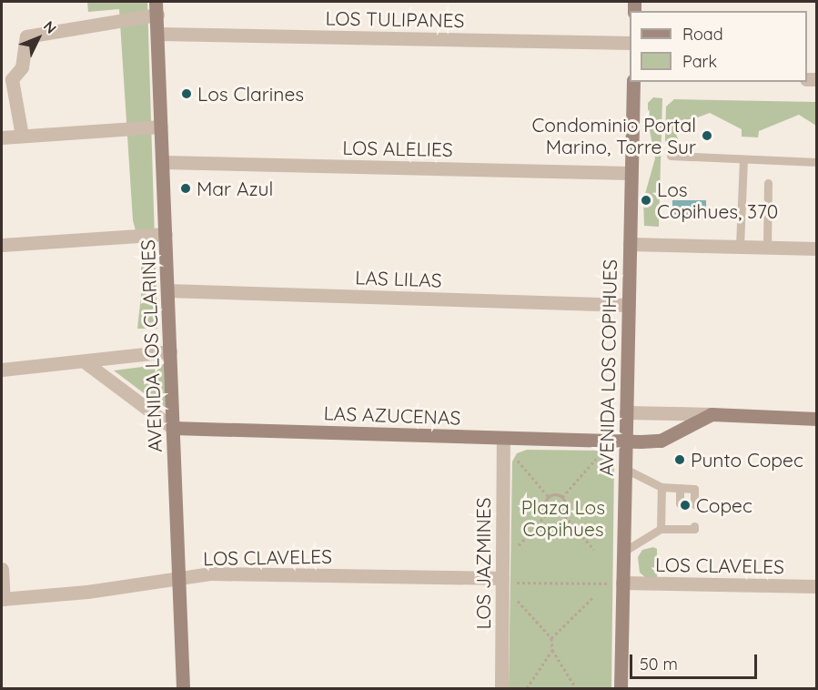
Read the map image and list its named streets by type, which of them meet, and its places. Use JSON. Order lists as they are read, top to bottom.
{
  "streets": {
    "main road": ["AVENIDA LOS CLARINES", "AVENIDA LOS COPIHUES", "LAS AZUCENAS"],
    "street": [
      "LOS TULIPANES",
      "LOS ALELIES",
      "LAS LILAS",
      "LOS CLAVELES",
      "LOS JAZMINES"
    ]
  },
  "crossings": [
    ["LOS TULIPANES", "AVENIDA LOS CLARINES"],
    ["LOS ALELIES", "AVENIDA LOS CLARINES"],
    ["LOS ALELIES", "AVENIDA LOS COPIHUES"],
    ["LAS LILAS", "AVENIDA LOS CLARINES"],
    ["LAS LILAS", "AVENIDA LOS COPIHUES"],
    ["AVENIDA LOS CLARINES", "LAS AZUCENAS"],
    ["AVENIDA LOS CLARINES", "LOS CLAVELES"],
    ["AVENIDA LOS COPIHUES", "LAS AZUCENAS"],
    ["AVENIDA LOS COPIHUES", "LOS CLAVELES"],
    ["LAS AZUCENAS", "LOS JAZMINES"],
    ["LOS CLAVELES", "LOS JAZMINES"]
  ],
  "parks": ["Plaza Los Copihues"],
  "places": [
    "Los Clarines",
    "Condominio Portal Marino, Torre Sur",
    "Mar Azul",
    "Los Copihues, 370",
    "Punto Copec",
    "Copec"
  ],
  "legend": ["Road", "Park"],
  "scale_bar": "50 m",
  "north": "top right"
}
